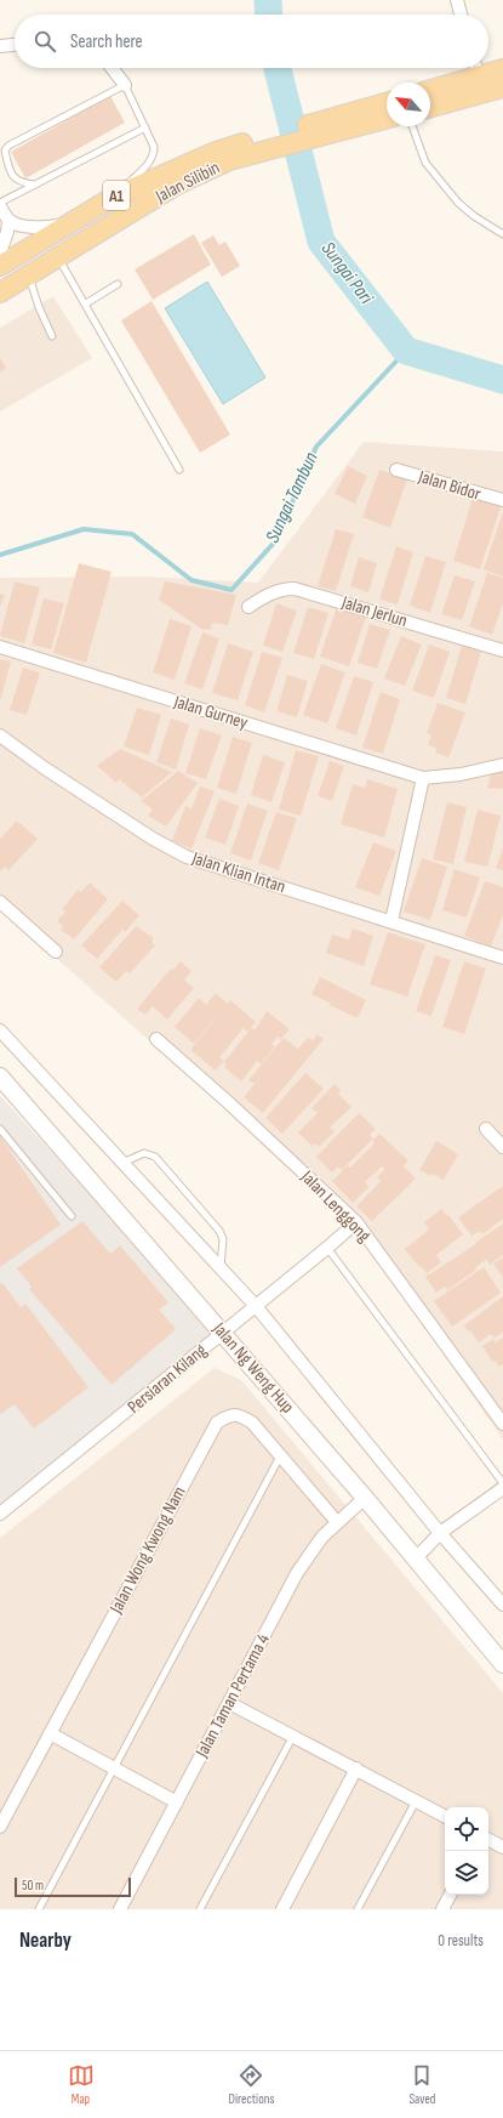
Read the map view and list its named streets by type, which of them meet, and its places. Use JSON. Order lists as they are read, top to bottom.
{
  "streets": {
    "main road": ["Jalan Silibin", "A1", "Jalan Ng Weng Hup"],
    "street": [
      "Jalan Bidor",
      "Jalan Jerlun",
      "Jalan Gurney",
      "Jalan Klian Intan",
      "Jalan Lenggong",
      "Persiaran Kilang",
      "Jalan Wong Kwong Nam",
      "Jalan Taman Pertama 4"
    ]
  },
  "crossings": [
    ["Jalan Lenggong", "Persiaran Kilang"],
    ["Jalan Ng Weng Hup", "Persiaran Kilang"],
    ["Jalan Ng Weng Hup", "Jalan Taman Pertama 4"],
    ["Jalan Wong Kwong Nam", "Jalan Taman Pertama 4"]
  ],
  "water": ["Sungai Pari", "Sungai Tambun"],
  "scale_bar": "50 m",
  "north": "top left",
  "page": {
    "search": "Search here",
    "scale": "50 m",
    "heading": ["Nearby", "0 results"],
    "nav": ["Map", "Directions", "Saved"]
  }
}
